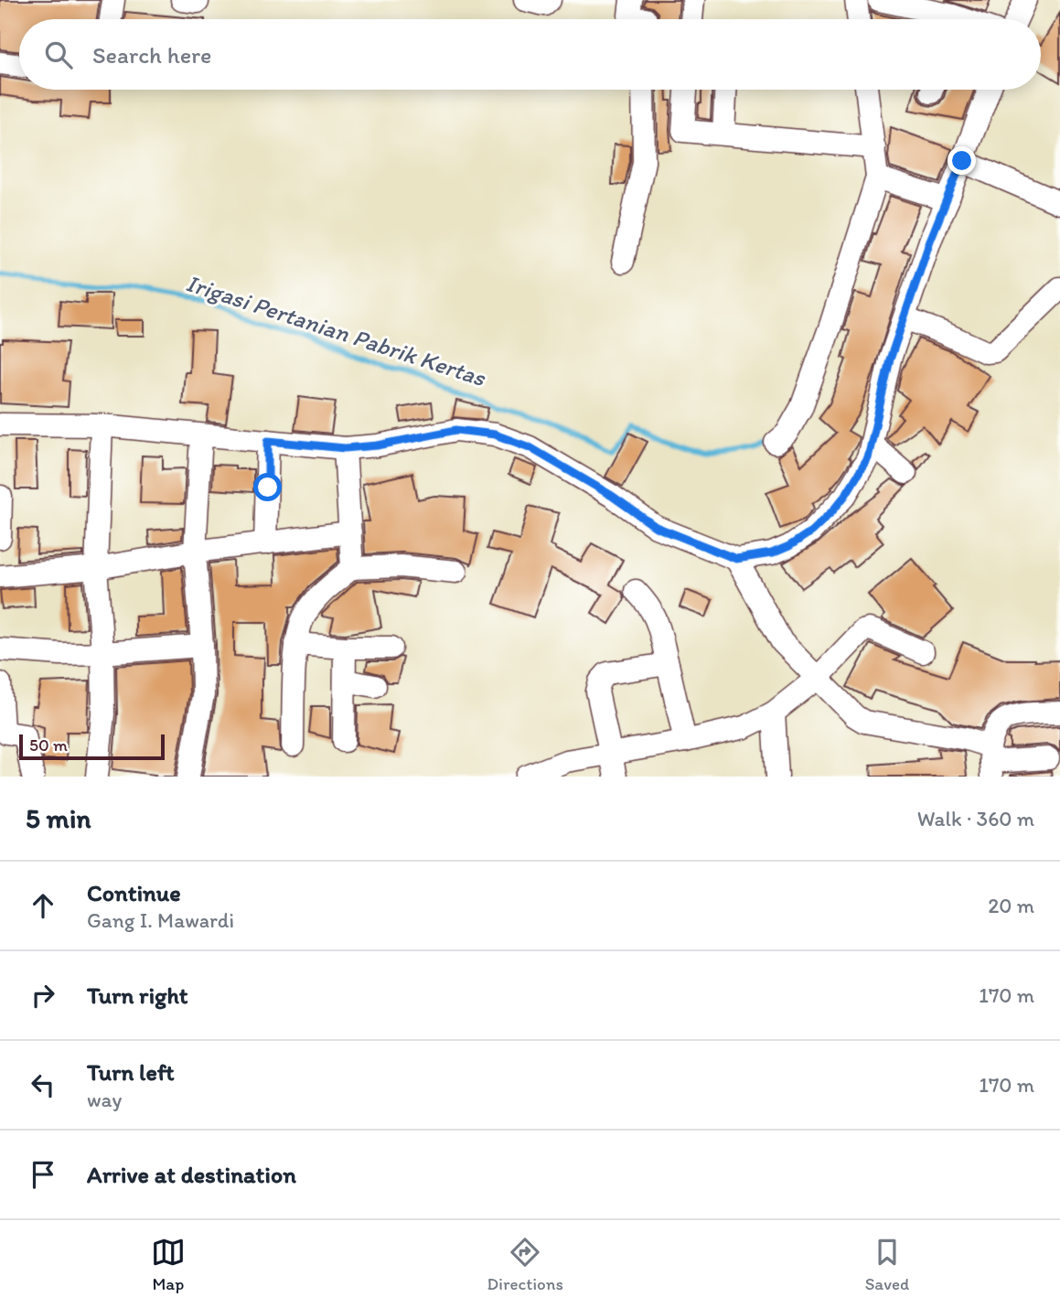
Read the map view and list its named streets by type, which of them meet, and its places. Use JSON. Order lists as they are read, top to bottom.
{
  "water": ["Irigasi Pertanian Pabrik Kertas"],
  "scale_bar": "50 m",
  "page": {
    "search": "Search here",
    "scale": "50 m",
    "heading": ["5 min", "Walk · 360 m"],
    "list": [
      ["Continue", "Gang I. Mawardi", "20 m"],
      ["Turn right", "170 m"],
      ["Turn left", "way", "170 m"],
      "Arrive at destination"
    ],
    "nav": ["Map", "Directions", "Saved"]
  }
}
